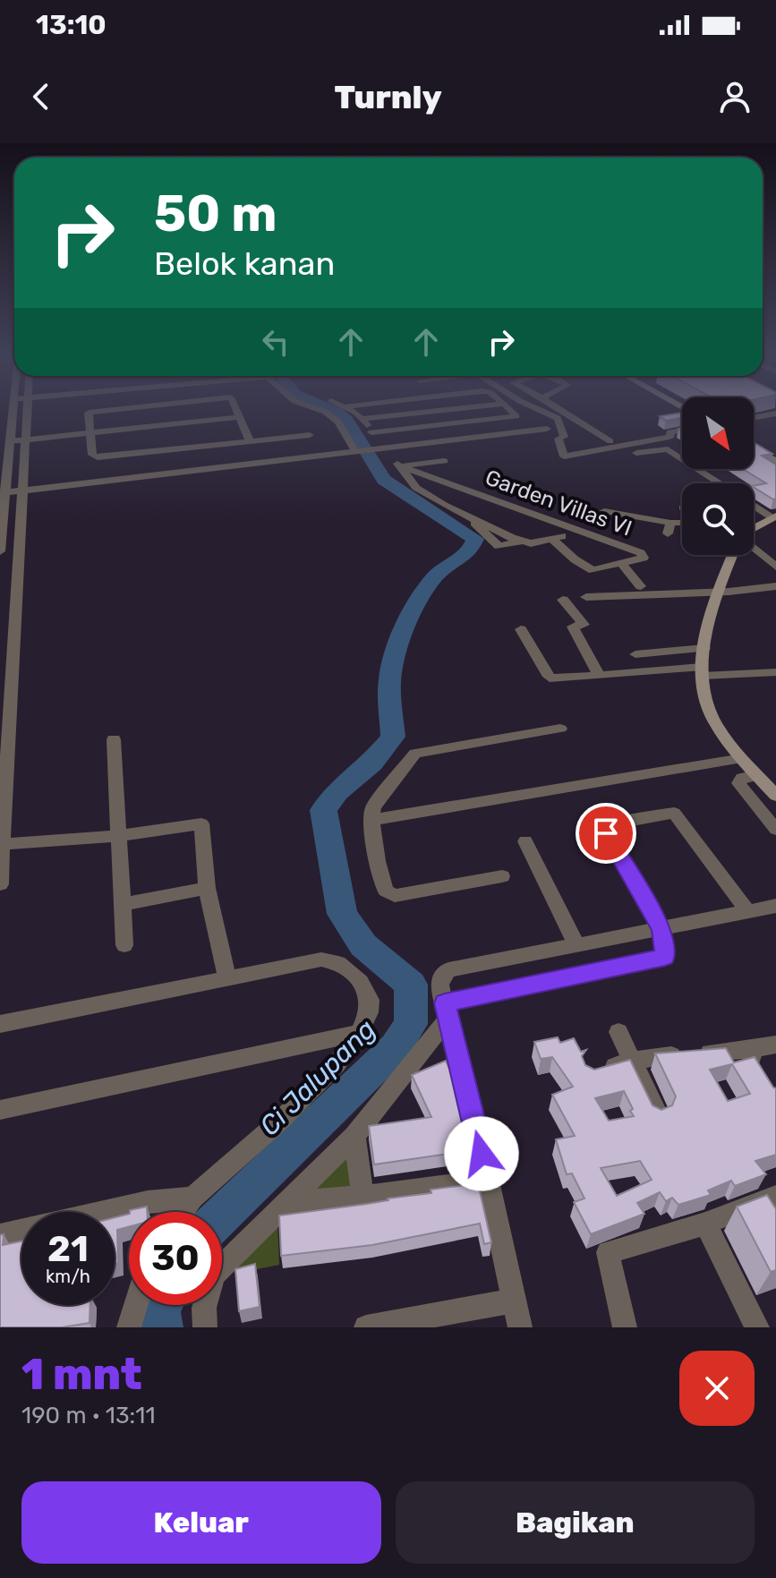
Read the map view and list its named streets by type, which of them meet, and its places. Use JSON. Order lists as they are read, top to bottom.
{
  "streets": {
    "street": ["Garden Villas VI"]
  },
  "water": ["Ci Jalupang"],
  "north": "bottom right",
  "page": {
    "status": "13:10",
    "header": "Turnly",
    "turn": ["50 m", "Belok kanan"],
    "speed": "21 km/h",
    "limit": "30",
    "heading": ["1 mnt", "190 m · 13:11"],
    "buttons": ["Keluar", "Bagikan"]
  }
}
